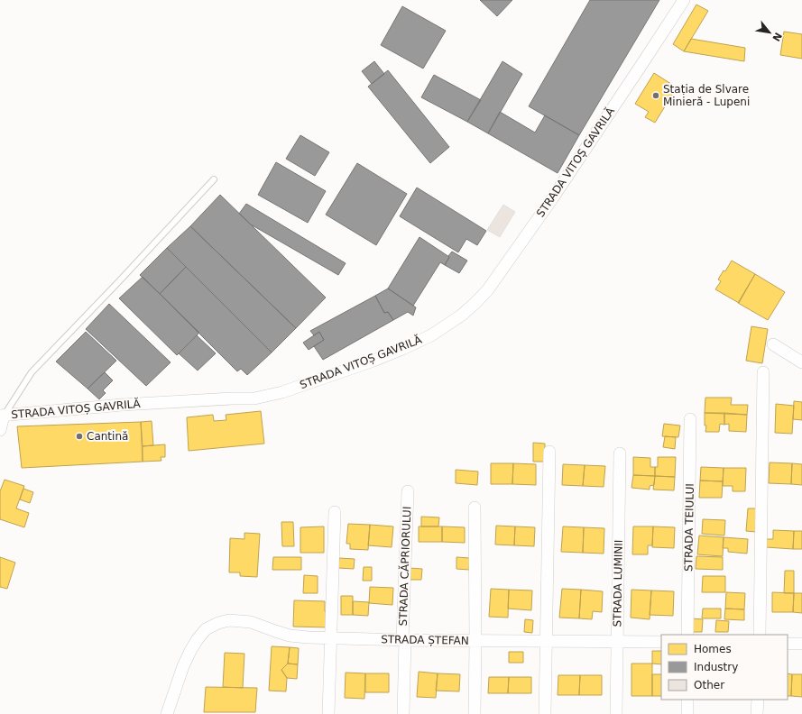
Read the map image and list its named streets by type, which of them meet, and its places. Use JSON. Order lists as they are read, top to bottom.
{
  "streets": {
    "street": [
      "STRADA VITOȘ GAVRILĂ",
      "STRADA TEIULUI",
      "STRADA CĂPRIORULUI",
      "STRADA LUMINII",
      "STRADA ȘTEFAN"
    ]
  },
  "crossings": [
    ["STRADA CĂPRIORULUI", "STRADA ȘTEFAN"],
    ["STRADA LUMINII", "STRADA ȘTEFAN"]
  ],
  "places": ["Stația de Slvare Minieră - Lupeni", "Cantină"],
  "legend": ["Homes", "Industry", "Other"],
  "north": "bottom right"
}
